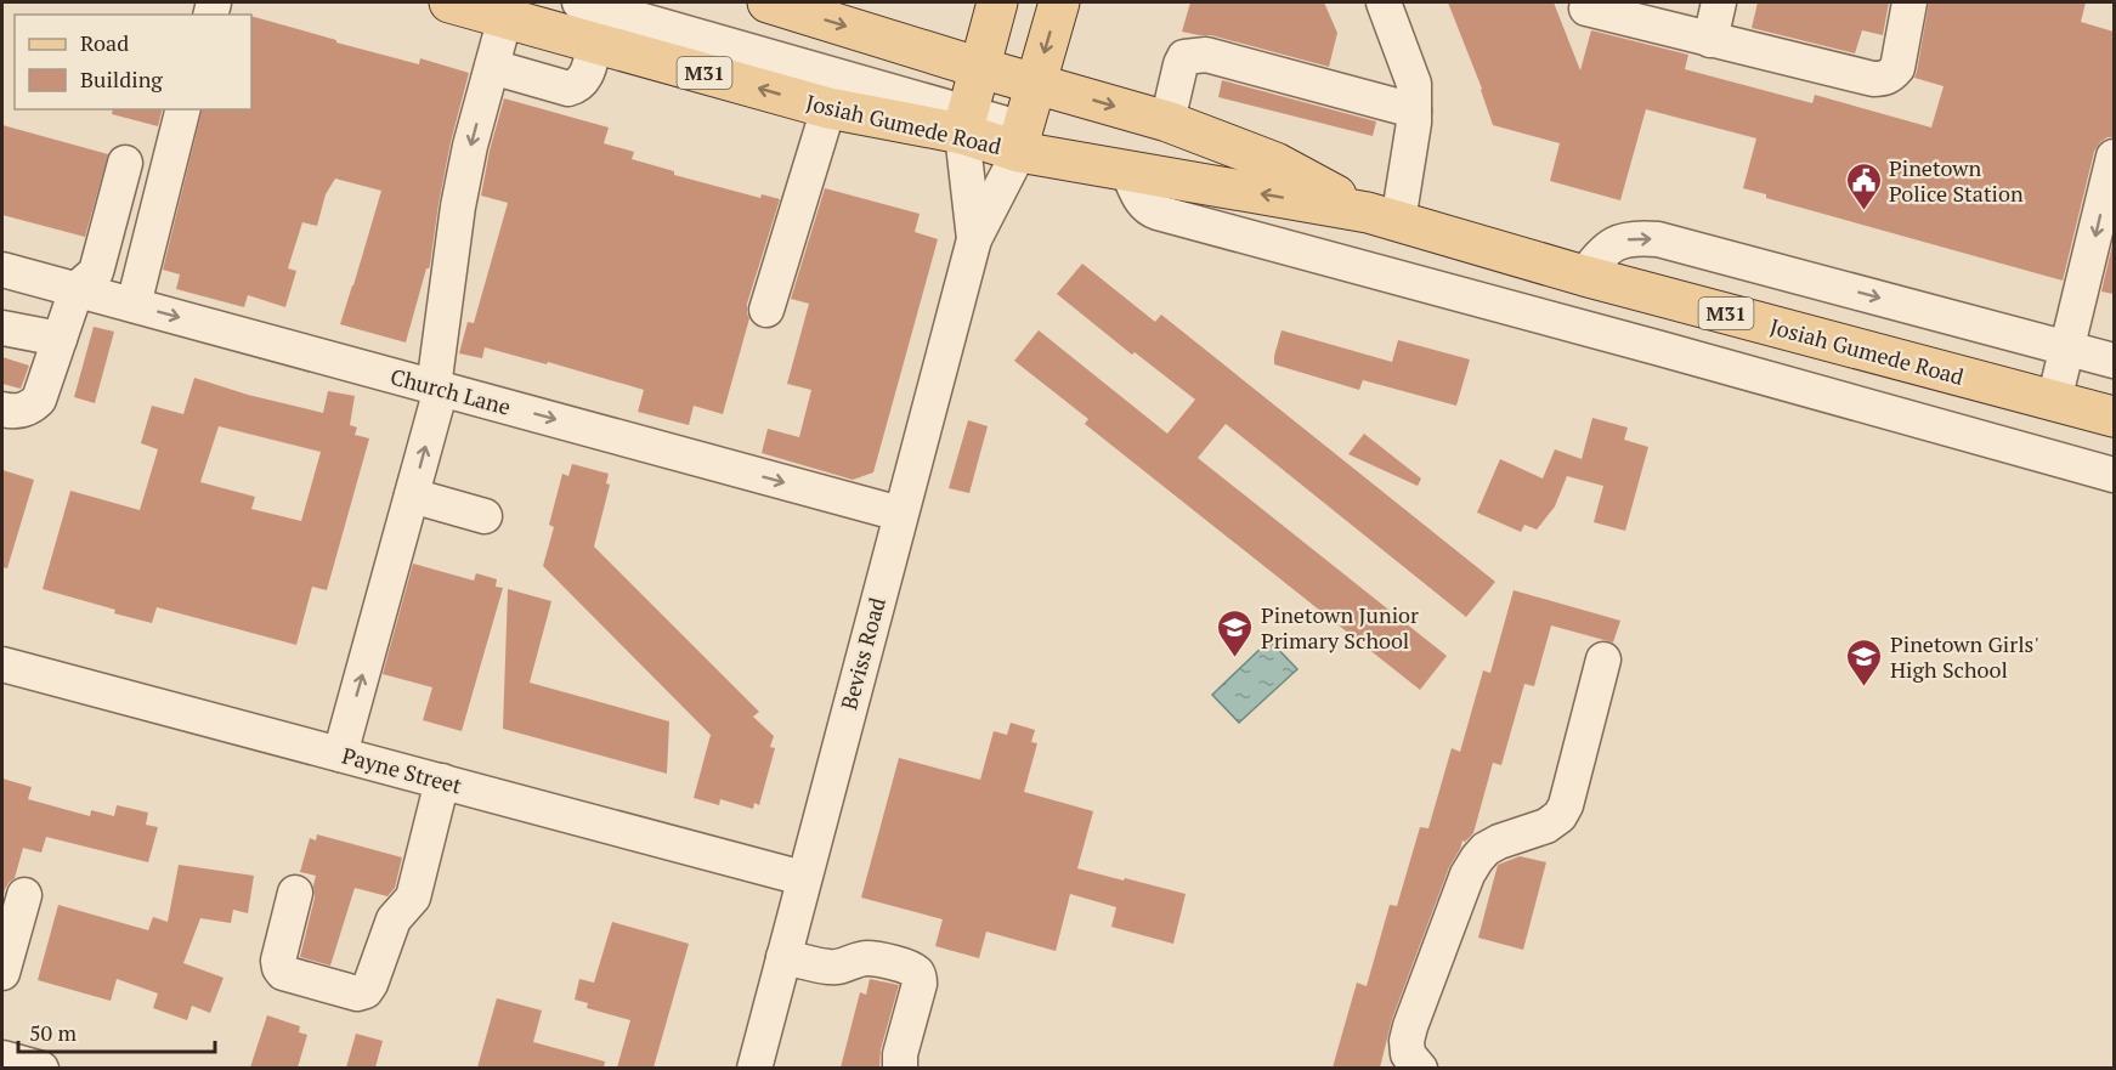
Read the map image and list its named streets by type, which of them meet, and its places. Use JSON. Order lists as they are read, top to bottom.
{
  "streets": {
    "main road": ["M31", "Josiah Gumede Road", "Beviss Road"],
    "street": ["Church Lane", "Payne Street"]
  },
  "crossings": [
    ["Josiah Gumede Road", "Beviss Road"],
    ["Church Lane", "Beviss Road"],
    ["Beviss Road", "Payne Street"]
  ],
  "one_way": ["Church Lane"],
  "places": {
    "public building": ["Pinetown Police Station"],
    "school or university": ["Pinetown Junior Primary School", "Pinetown Girls' High School"]
  },
  "legend": ["Road", "Building"],
  "scale_bar": "50 m"
}
